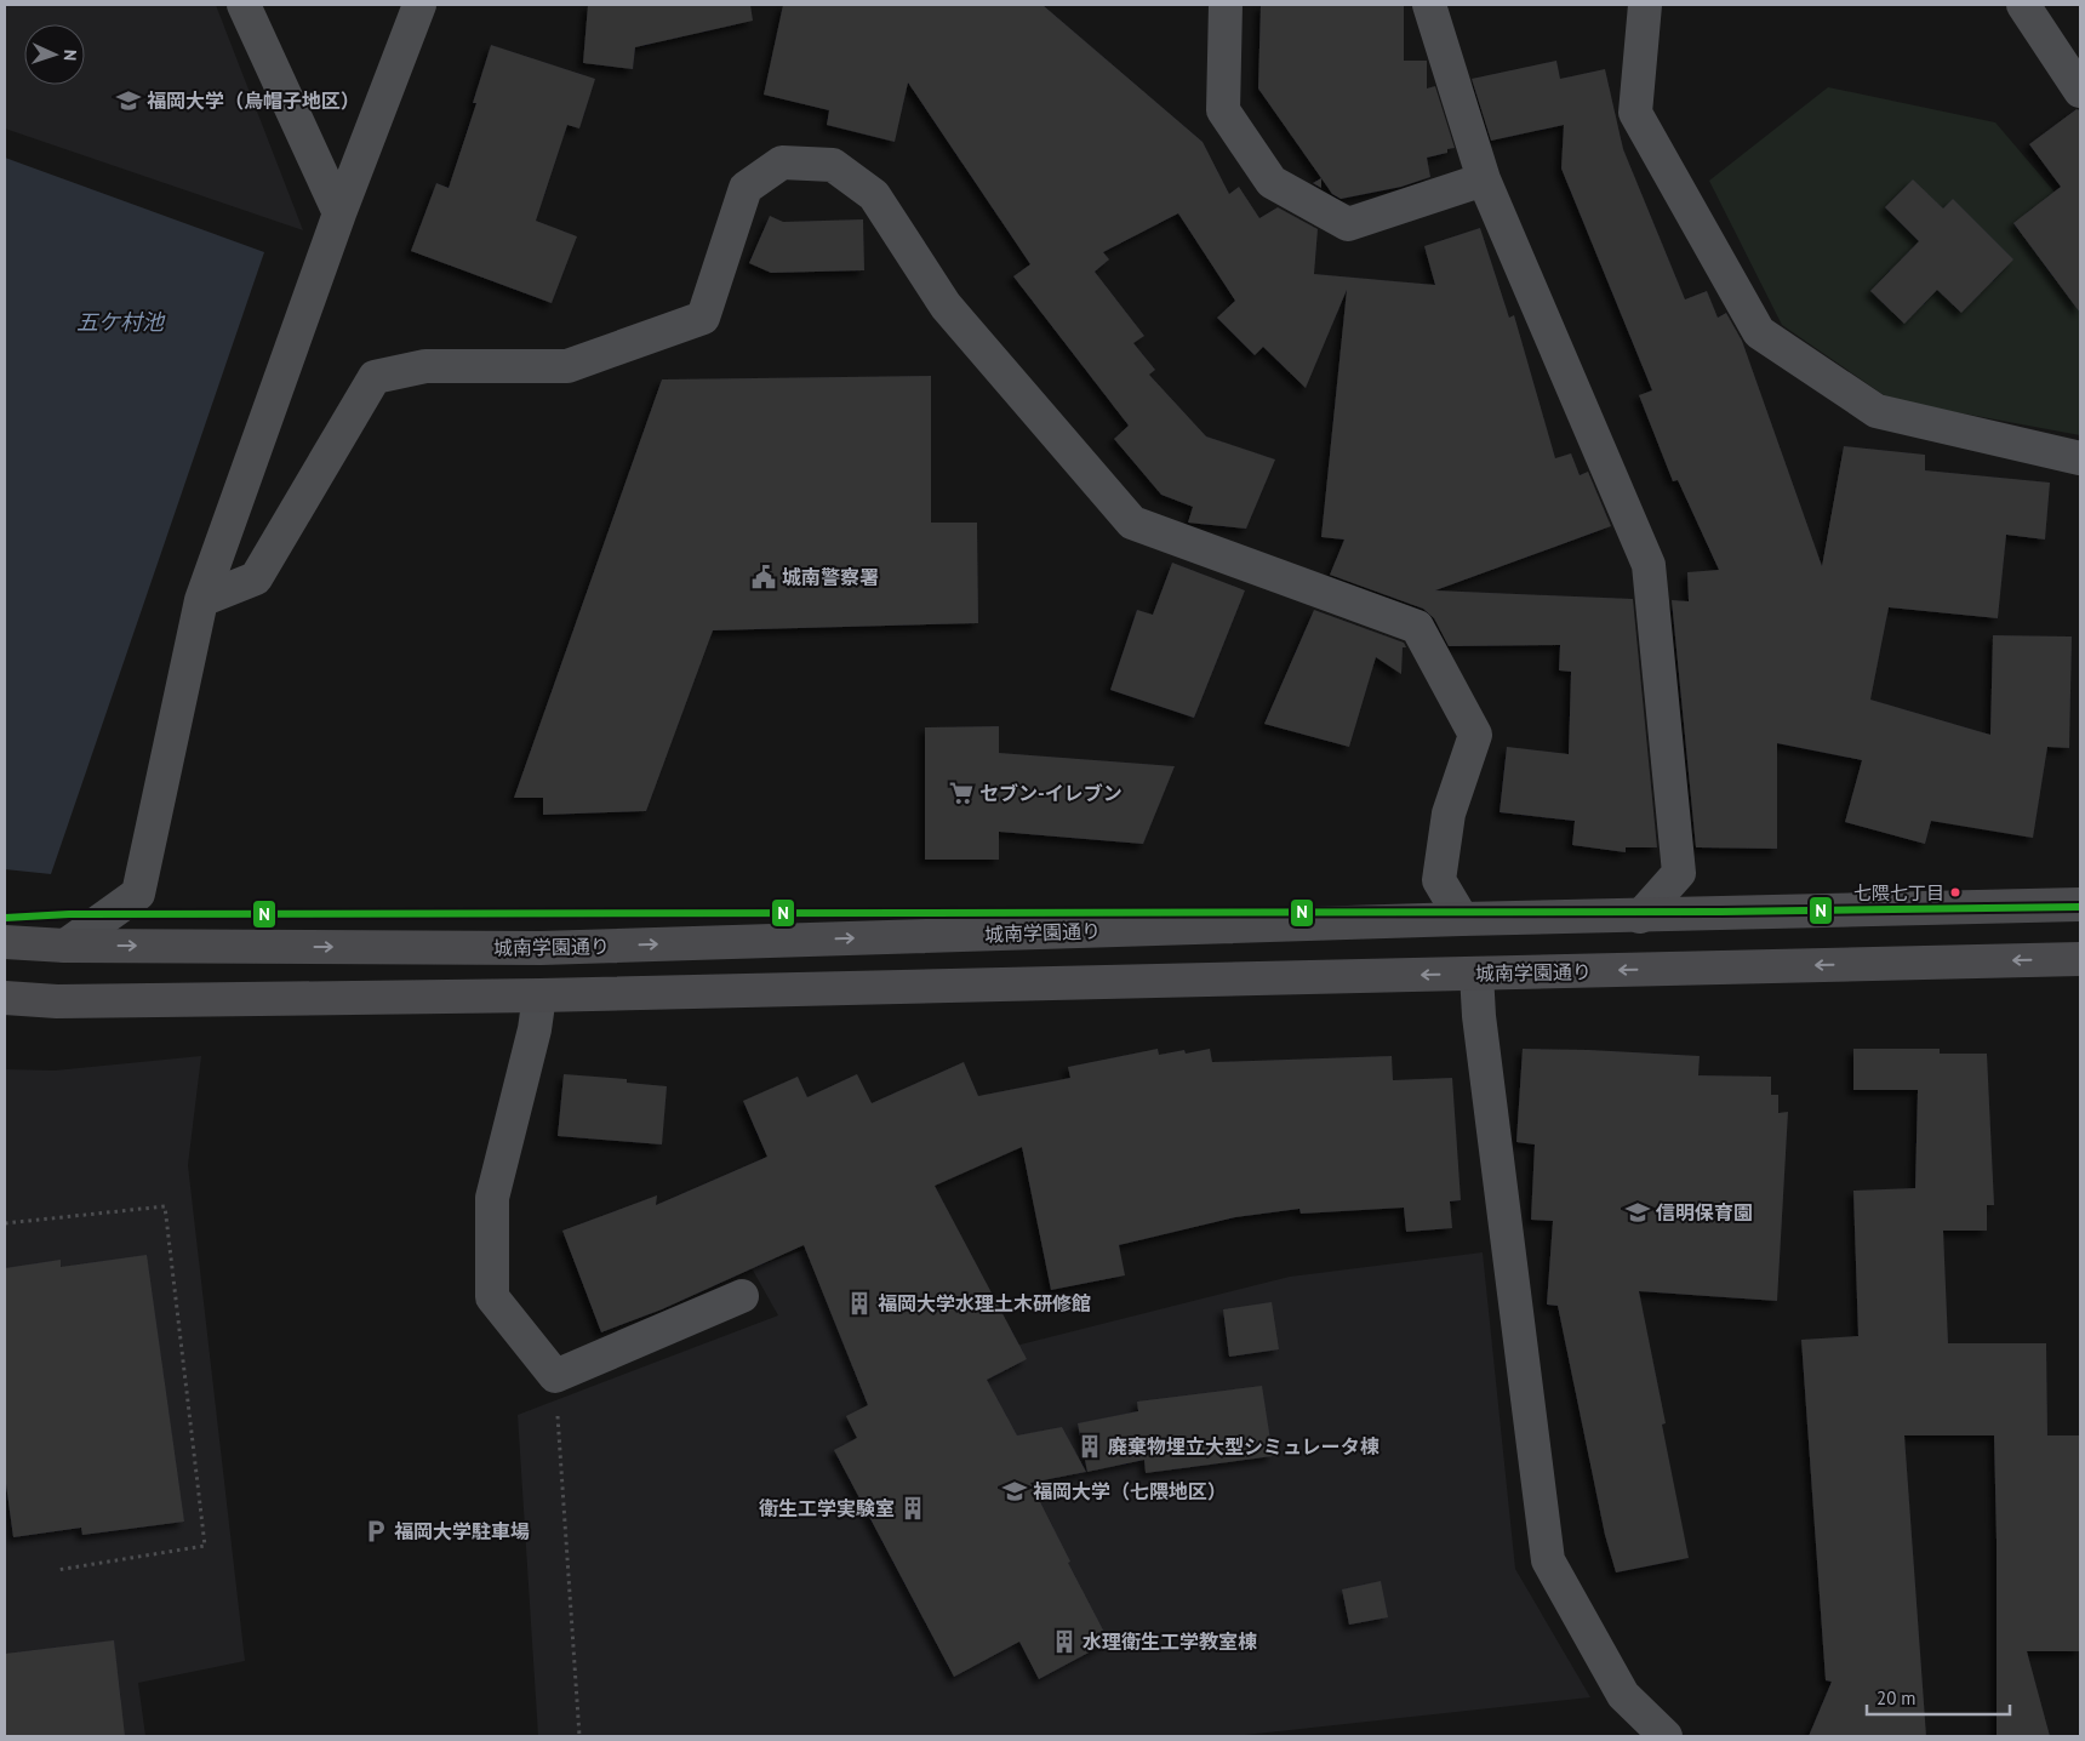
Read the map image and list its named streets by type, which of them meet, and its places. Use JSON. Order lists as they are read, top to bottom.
{
  "streets": {
    "street": ["城南学園通り"]
  },
  "water": ["五ケ村池"],
  "places": {
    "school or university": ["福岡大学（烏帽子地区）", "信明保育園", "福岡大学（七隈地区）"],
    "public building": ["城南警察署"],
    "supermarket": ["セブン-イレブン"],
    "other": ["七隈七丁目"],
    "building": [
      "福岡大学水理土木研修館",
      "廃棄物埋立大型シミュレータ棟",
      "衛生工学実験室",
      "水理衛生工学教室棟"
    ],
    "parking": ["福岡大学駐車場"]
  },
  "lines": ["transit line N"],
  "scale_bar": "20 m",
  "north": "right"
}
